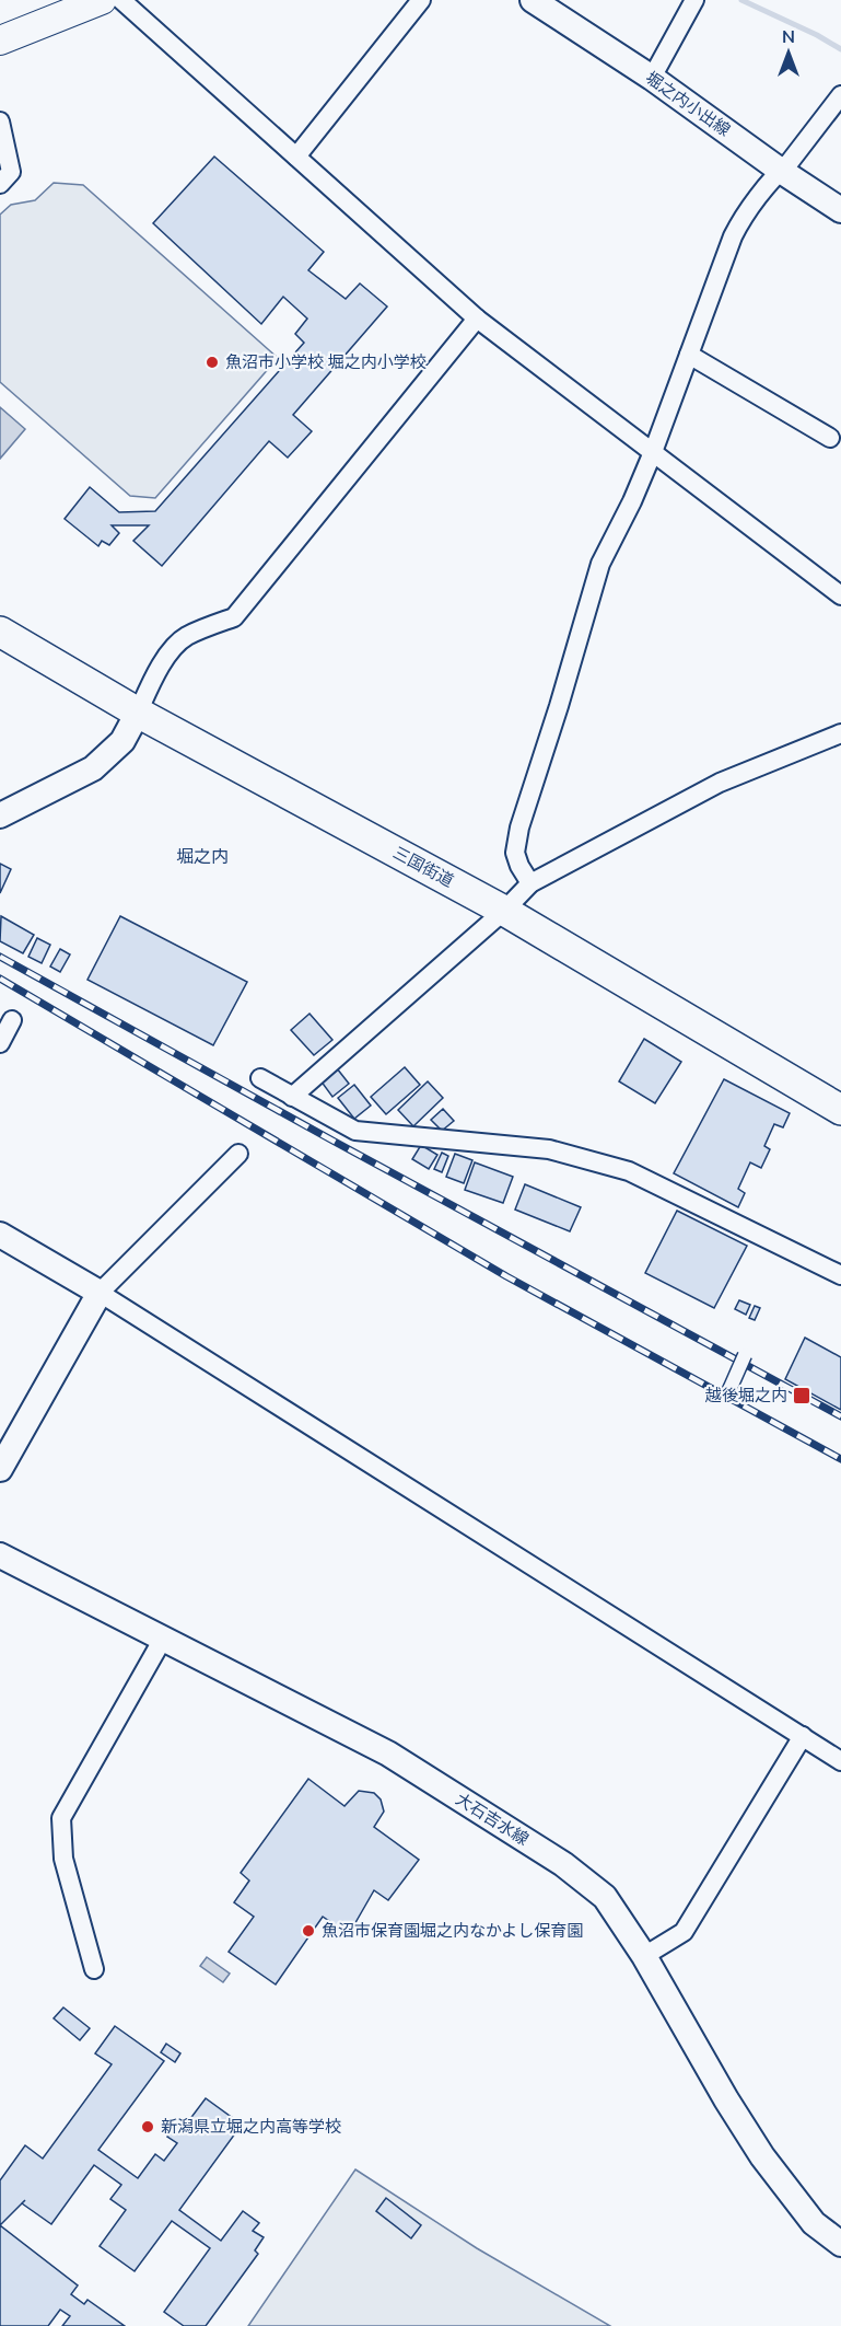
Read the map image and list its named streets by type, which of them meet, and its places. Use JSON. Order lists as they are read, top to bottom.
{
  "streets": {
    "highway": ["三国街道"],
    "main road": ["堀之内小出線", "大石吉水線"]
  },
  "districts": ["堀之内"],
  "places": {
    "other": ["魚沼市小学校 堀之内小学校", "魚沼市保育園堀之内なかよし保育園", "新潟県立堀之内高等学校"],
    "transit": ["越後堀之内"]
  },
  "north": "top"
}
